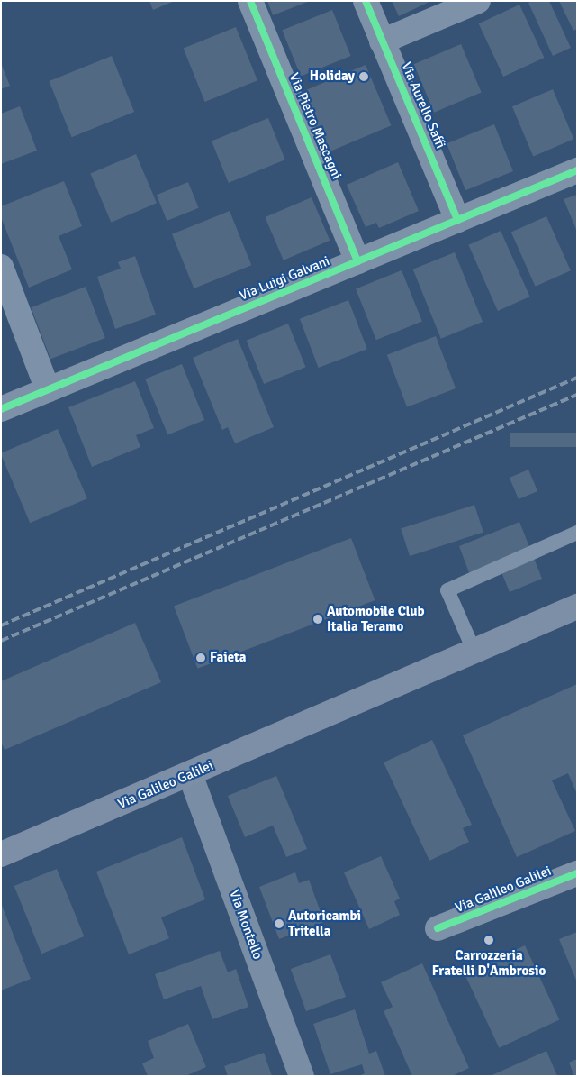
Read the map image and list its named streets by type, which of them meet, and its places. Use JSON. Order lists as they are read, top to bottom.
{
  "streets": {
    "main road": ["Via Galileo Galilei", "Via Montello"],
    "street": ["Via Aurelio Saffi", "Via Pietro Mascagni", "Via Luigi Galvani"]
  },
  "crossings": [
    ["Via Aurelio Saffi", "Via Luigi Galvani"],
    ["Via Pietro Mascagni", "Via Luigi Galvani"],
    ["Via Galileo Galilei", "Via Montello"]
  ],
  "places": [
    "Holiday",
    "Automobile Club Italia Teramo",
    "Faieta",
    "Autoricambi Tritella",
    "Carrozzeria Fratelli D'Ambrosio"
  ]
}
